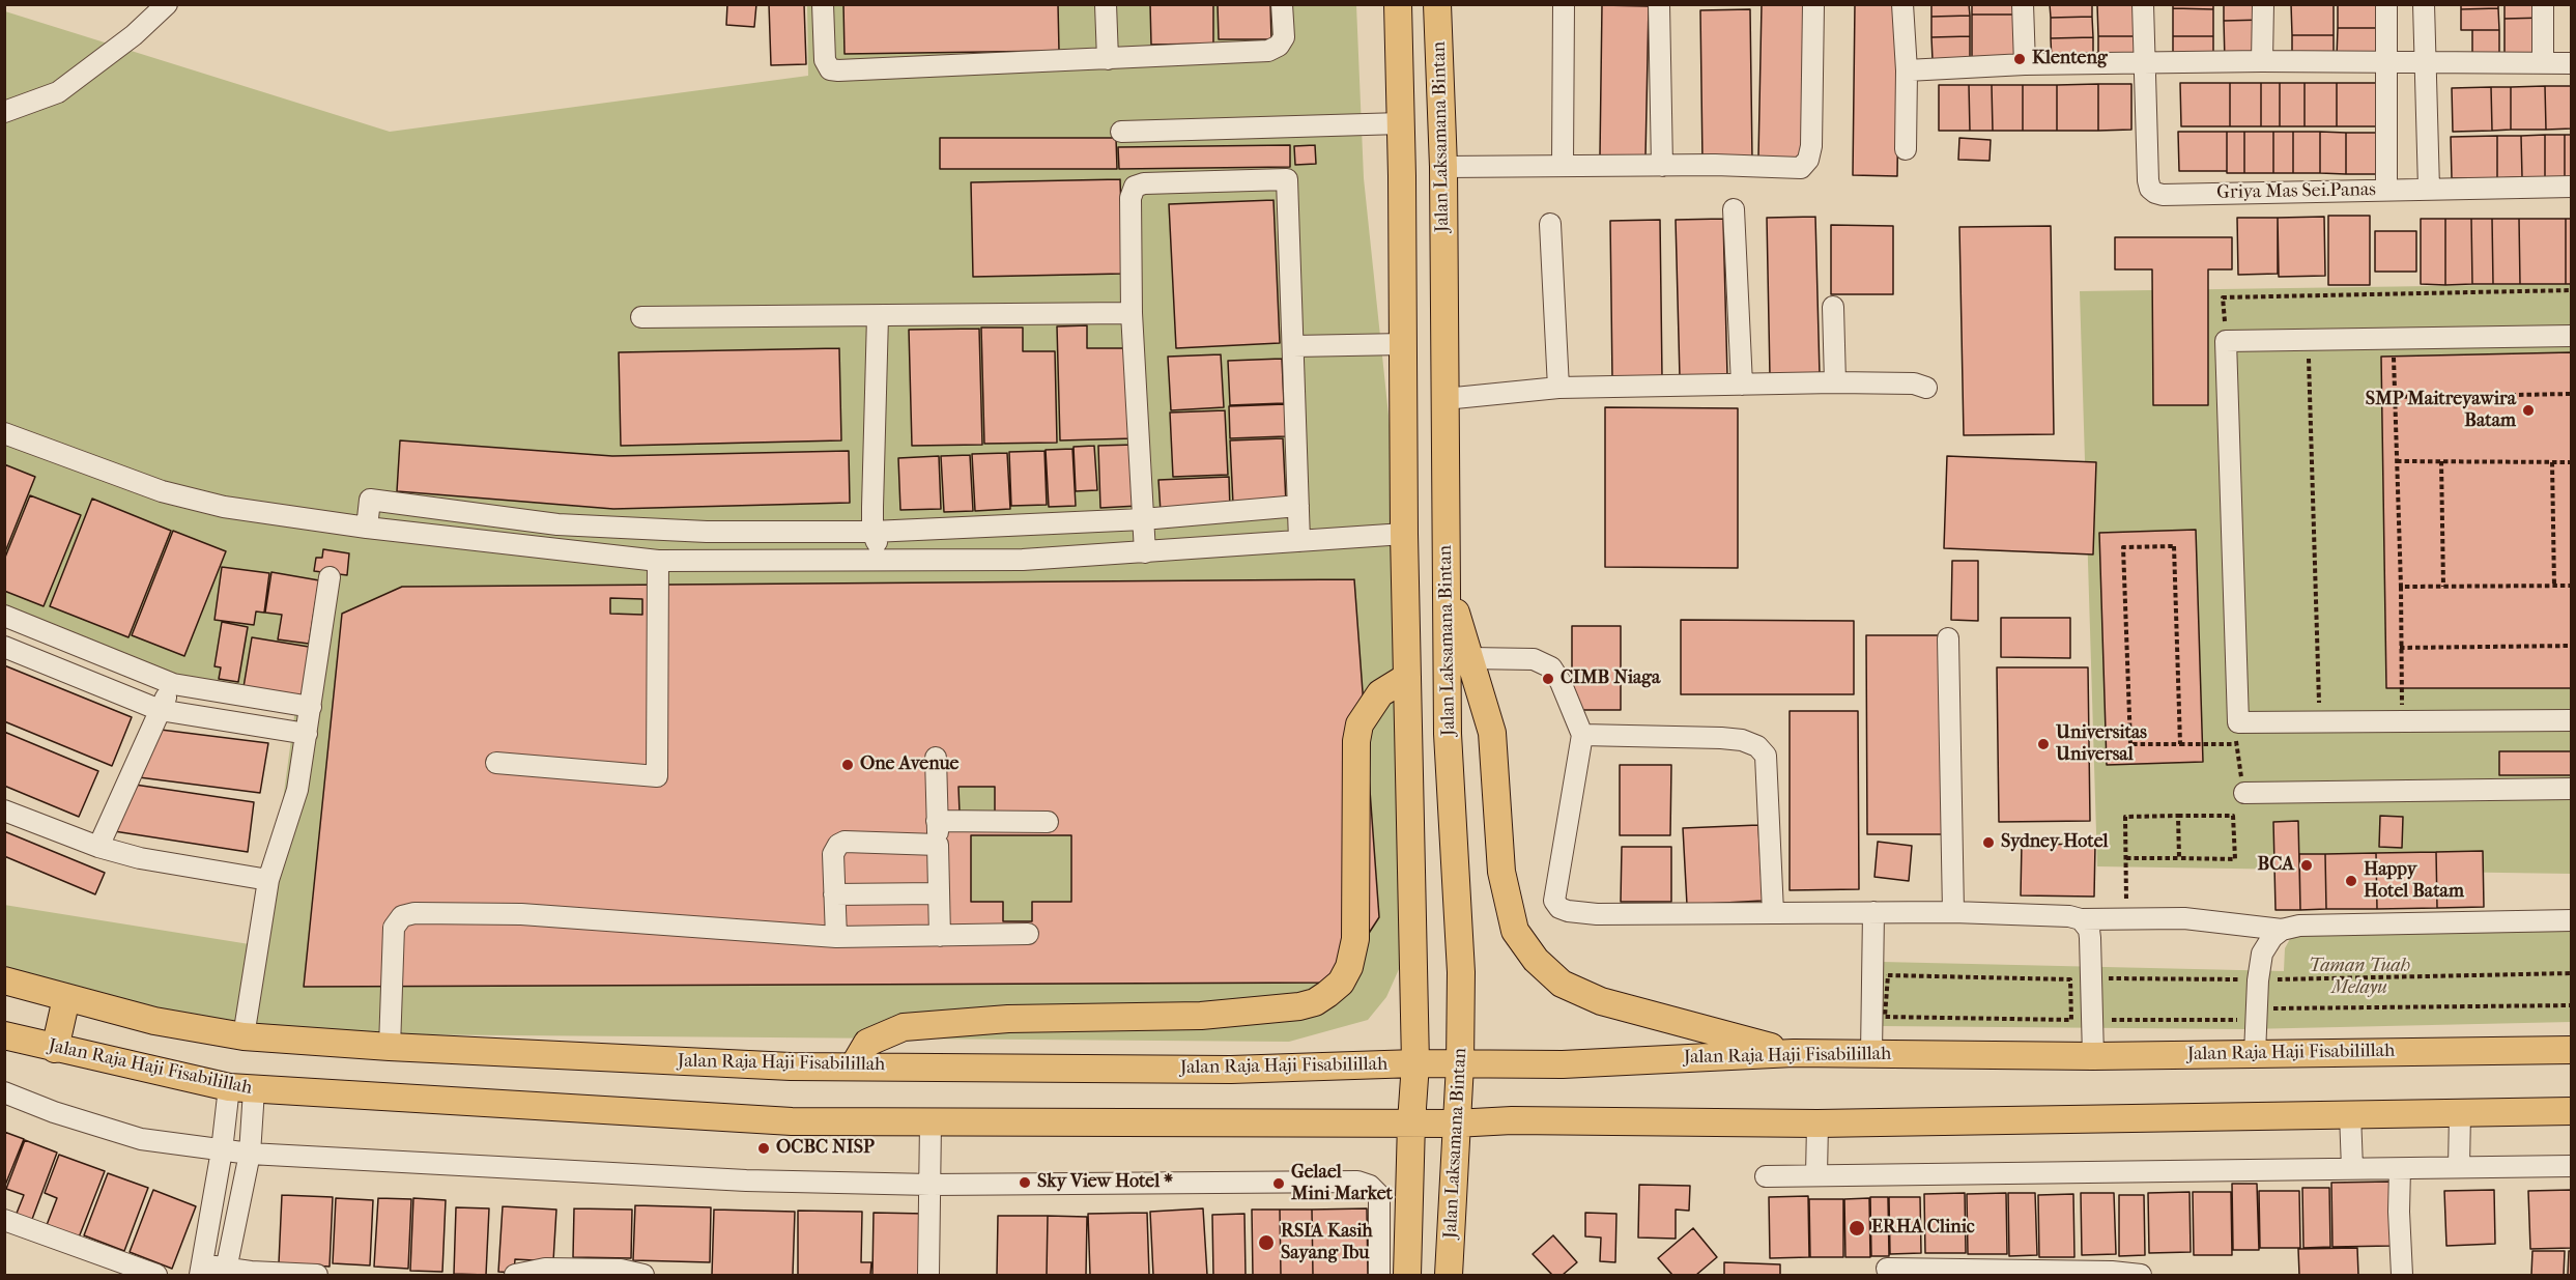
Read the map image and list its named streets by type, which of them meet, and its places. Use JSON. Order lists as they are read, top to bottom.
{
  "streets": {
    "main road": ["Jalan Laksamana Bintan", "Jalan Raja Haji Fisabilillah"],
    "street": ["Griya Mas Sei.Panas"]
  },
  "crossings": [
    ["Jalan Laksamana Bintan", "Jalan Raja Haji Fisabilillah"]
  ],
  "parks": ["Taman Tuah Melayu"],
  "places": [
    "Klenteng",
    "SMP Maitreyawira Batam",
    "CIMB Niaga",
    "Universitas Universal",
    "One Avenue",
    "Sydney Hotel",
    "BCA",
    "Happy Hotel Batam",
    "OCBC NISP",
    "Sky View Hotel *",
    "Gelael Mini Market",
    "ERHA Clinic",
    "RSIA Kasih Sayang Ibu"
  ]
}
